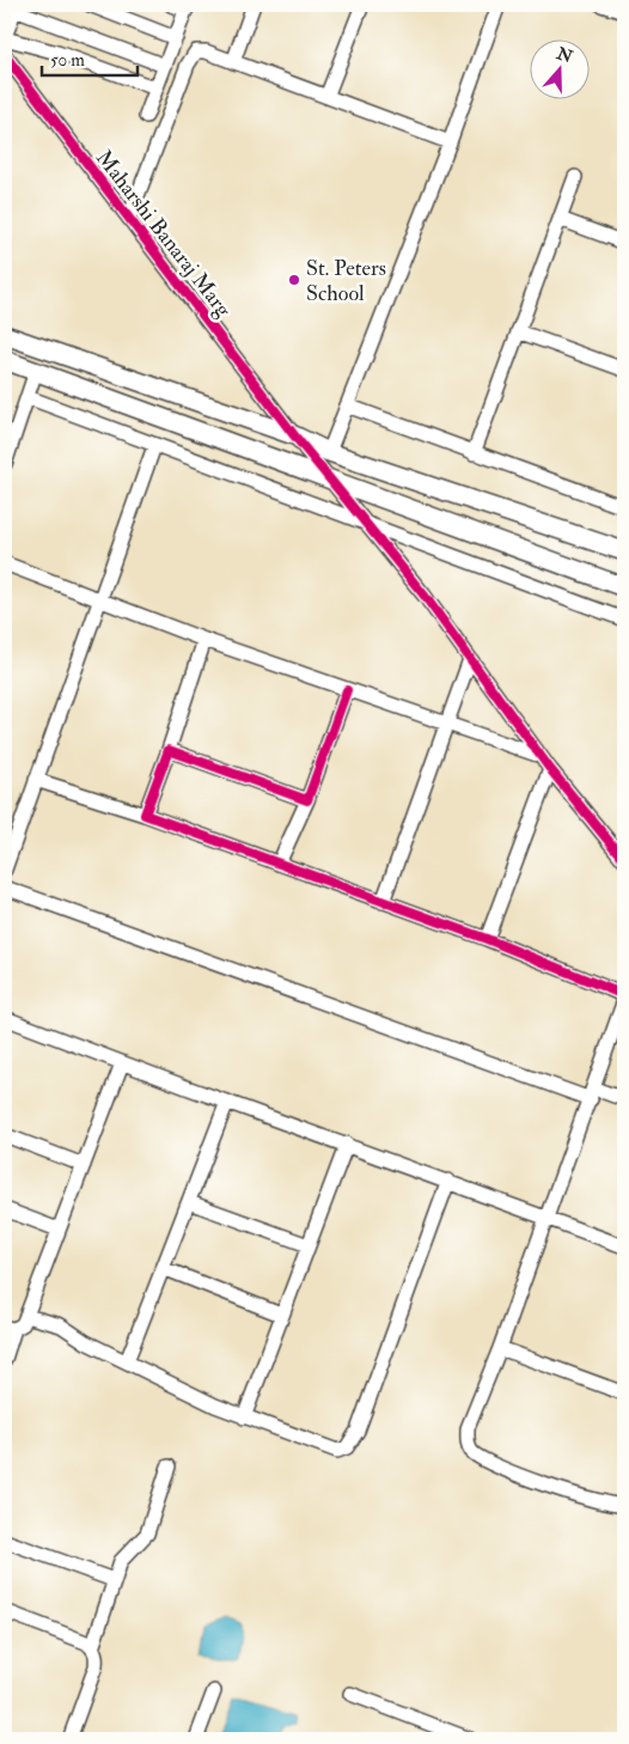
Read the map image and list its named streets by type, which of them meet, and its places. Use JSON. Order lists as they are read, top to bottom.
{
  "streets": {
    "street": ["Maharshi Banaraj Marg"]
  },
  "places": ["St. Peters School"],
  "scale_bar": "50 m",
  "north": "top"
}
